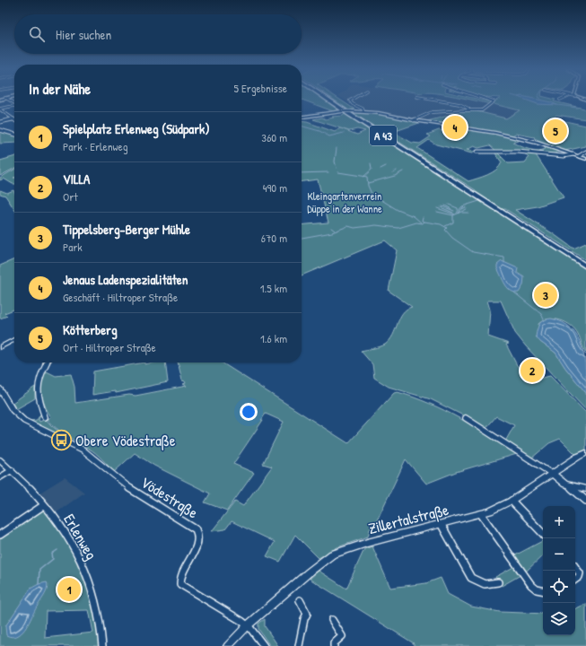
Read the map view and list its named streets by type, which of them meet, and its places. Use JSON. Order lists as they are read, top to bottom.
{
  "streets": {
    "highway": ["A 43"],
    "street": ["Vödestraße", "Zillertalstraße", "Erlenweg"]
  },
  "crossings": [
    ["Vödestraße", "Zillertalstraße"]
  ],
  "parks": ["Kleingartenverrein Düppe in der Wanne"],
  "places": {
    "bus stop": ["Obere Vödestraße"]
  },
  "page": {
    "search": "Hier suchen",
    "heading": ["In der Nähe", "5 Ergebnisse"],
    "list": [
      {
        "mark": "1",
        "name": "Spielplatz Erlenweg (Südpark)",
        "note": "Park · Erlenweg",
        "value": "360 m"
      },
      {
        "mark": "2",
        "name": "VILLA",
        "note": "Ort",
        "value": "490 m"
      },
      {
        "mark": "3",
        "name": "Tippelsberg-Berger Mühle",
        "note": "Park",
        "value": "670 m"
      },
      {
        "mark": "4",
        "name": "Jenaus Ladenspezialitäten",
        "note": "Geschäft · Hiltroper Straße",
        "value": "1.5 km"
      },
      {
        "mark": "5",
        "name": "Kötterberg",
        "note": "Ort · Hiltroper Straße",
        "value": "1.6 km"
      }
    ],
    "pins": [
      "4",
      "5",
      "3",
      "2",
      "1"
    ],
    "map_buttons": ["+", "−"]
  }
}
